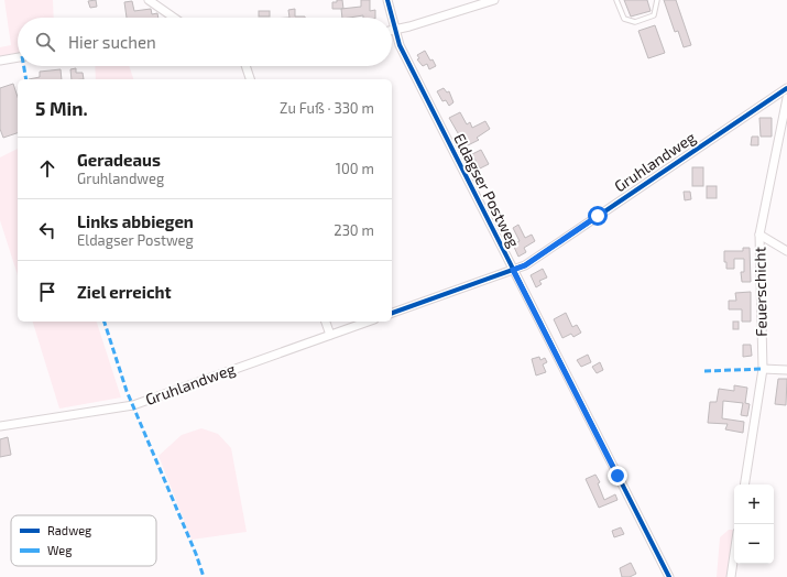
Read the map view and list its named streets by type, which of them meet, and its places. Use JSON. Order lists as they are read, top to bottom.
{
  "streets": {
    "street": ["Gruhlandweg", "Eldagser Postweg", "Feuerschicht"]
  },
  "crossings": [
    ["Gruhlandweg", "Eldagser Postweg"]
  ],
  "legend": ["Radweg", "Weg"],
  "page": {
    "search": "Hier suchen",
    "heading": ["5 Min.", "Zu Fuß · 330 m"],
    "list": [
      ["Geradeaus", "Gruhlandweg", "100 m"],
      ["Links abbiegen", "Eldagser Postweg", "230 m"],
      "Ziel erreicht"
    ],
    "map_buttons": ["+", "−"]
  }
}
